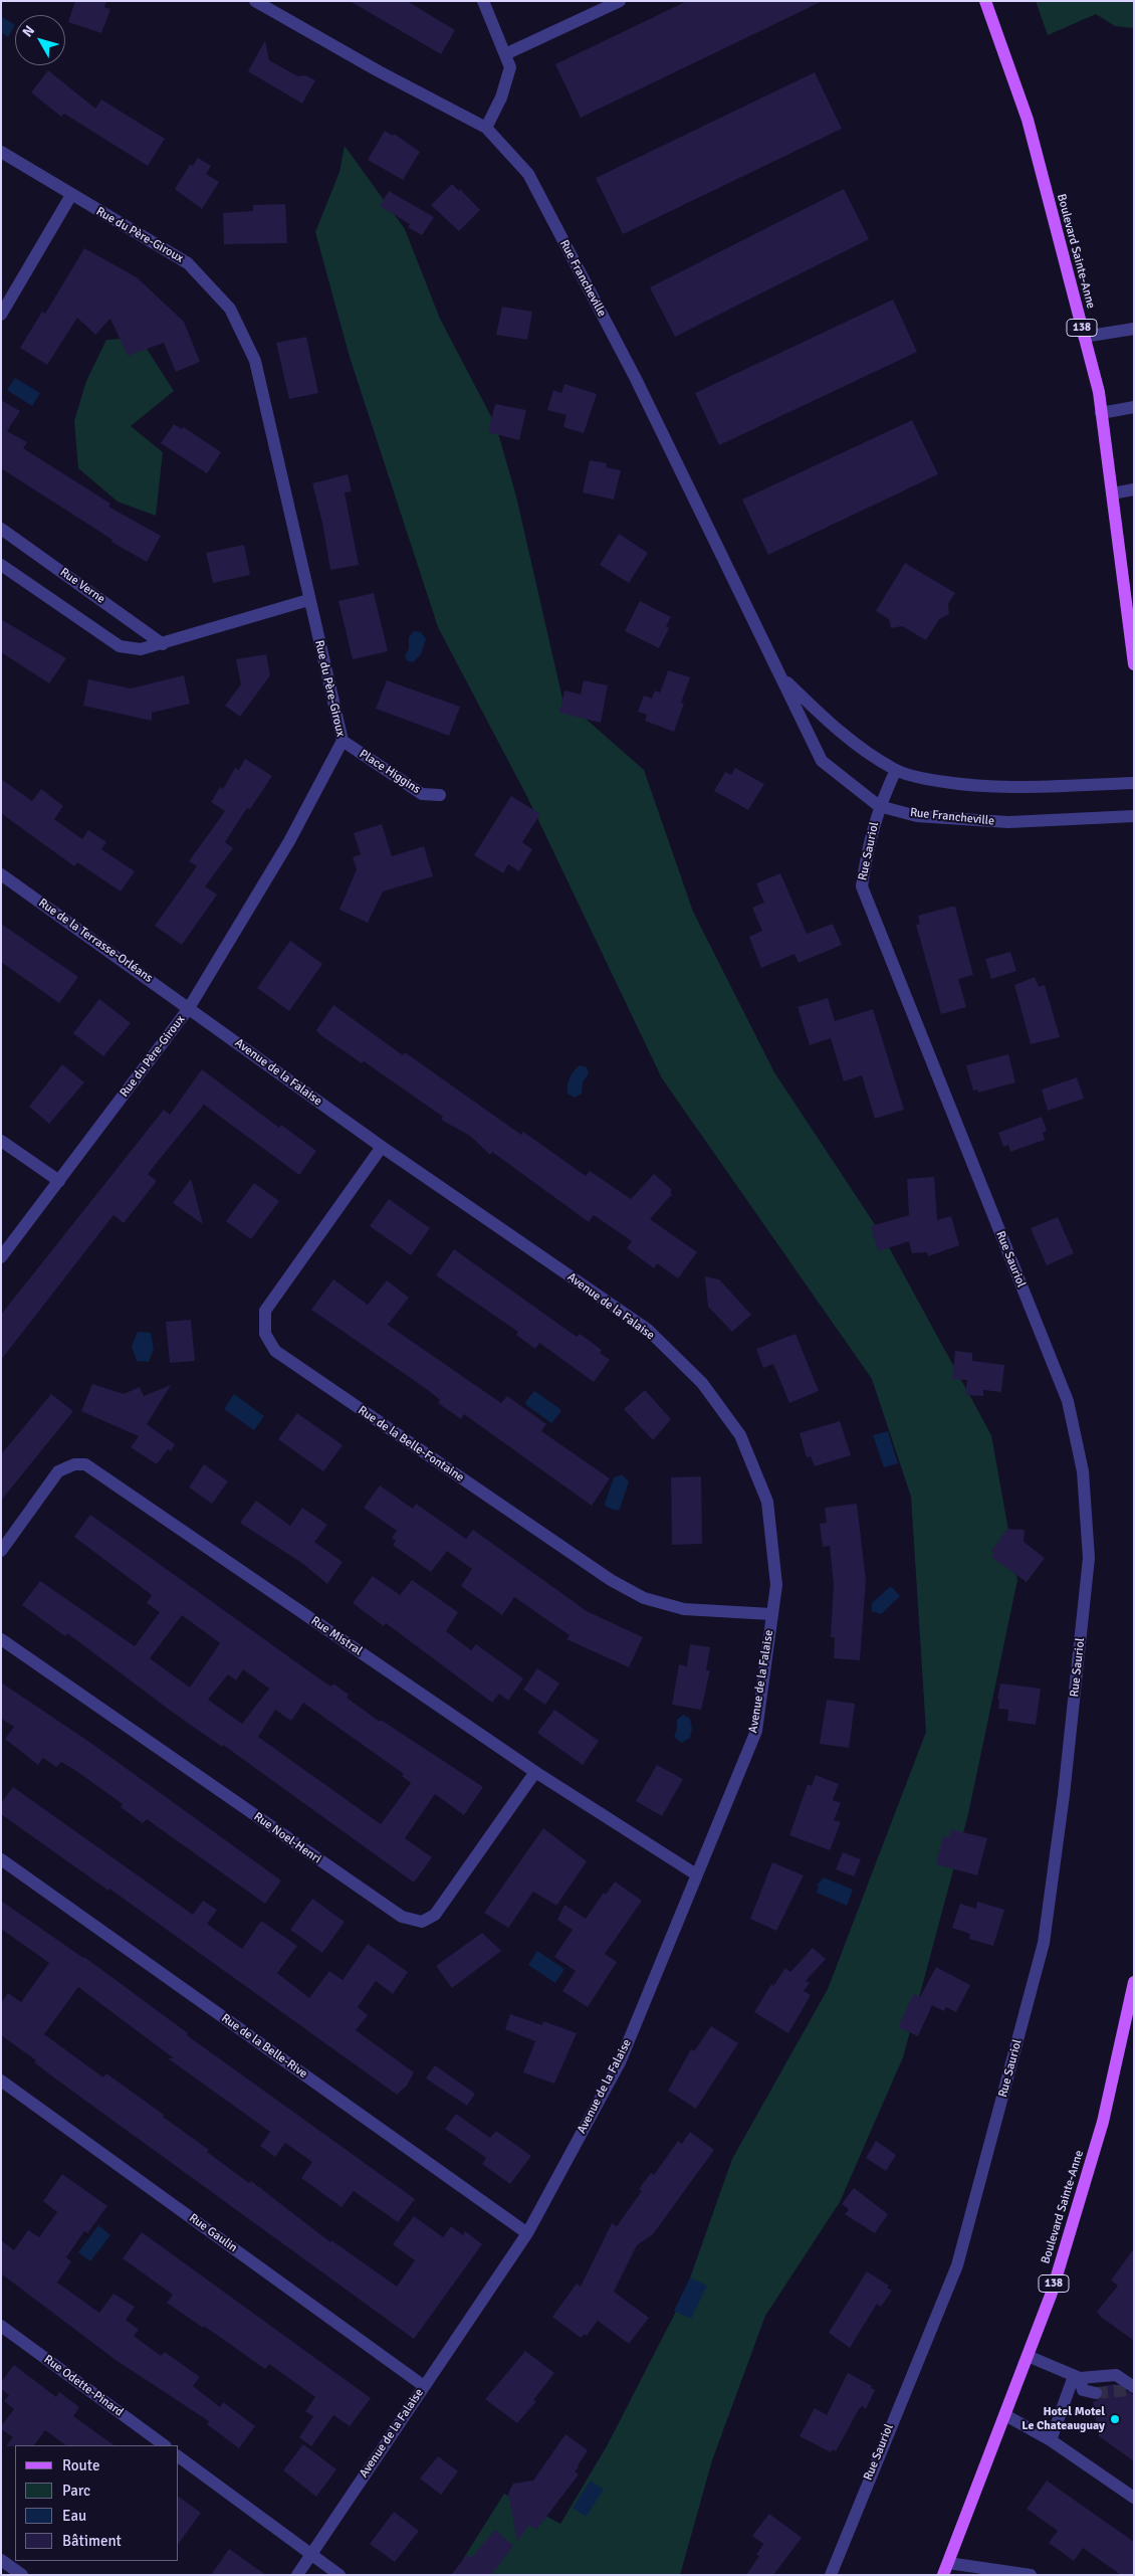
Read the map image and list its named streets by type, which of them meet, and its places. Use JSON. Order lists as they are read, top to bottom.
{
  "streets": {
    "main road": ["Boulevard Sainte-Anne", "138"],
    "street": [
      "Rue du Père-Giroux",
      "Rue Francheville",
      "Rue Verne",
      "Place Higgins",
      "Rue Sauriol",
      "Rue de la Terrasse-Orléans",
      "Avenue de la Falaise",
      "Rue de la Belle-Fontaine",
      "Rue Mistral",
      "Rue Noel-Henri",
      "Rue de la Belle-Rive",
      "Rue Gaulin",
      "Rue Odette-Pinard"
    ]
  },
  "crossings": [
    ["Rue du Père-Giroux", "Place Higgins"],
    ["Rue du Père-Giroux", "Rue de la Terrasse-Orléans"],
    ["Rue du Père-Giroux", "Avenue de la Falaise"],
    ["Rue Francheville", "Rue Sauriol"],
    ["Rue de la Terrasse-Orléans", "Avenue de la Falaise"],
    ["Avenue de la Falaise", "Rue de la Belle-Fontaine"],
    ["Avenue de la Falaise", "Rue Mistral"],
    ["Avenue de la Falaise", "Rue de la Belle-Rive"],
    ["Avenue de la Falaise", "Rue Gaulin"],
    ["Rue Mistral", "Rue Noel-Henri"]
  ],
  "places": ["Hotel Motel Le Chateauguay"],
  "legend": [
    "Route",
    "Parc",
    "Eau",
    "Bâtiment"
  ],
  "north": "top left"
}
